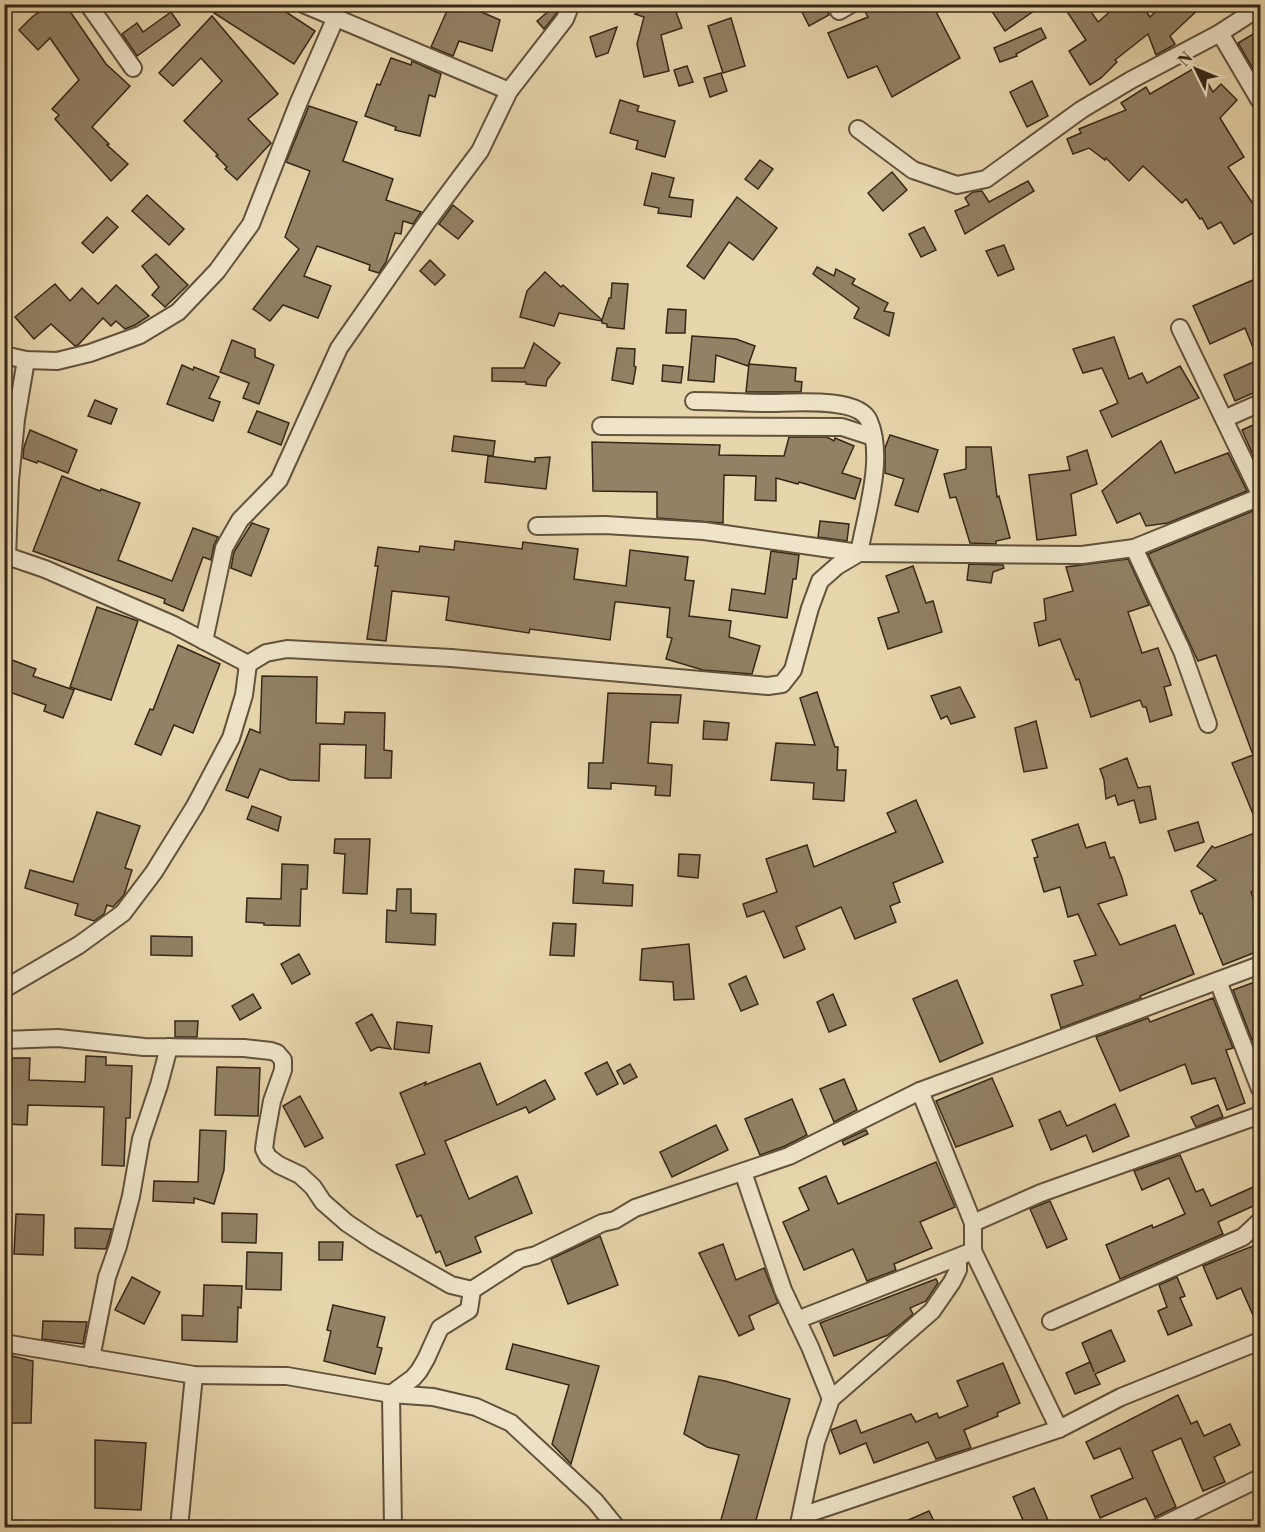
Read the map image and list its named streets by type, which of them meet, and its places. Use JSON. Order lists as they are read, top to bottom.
{
  "north": "top left"
}
